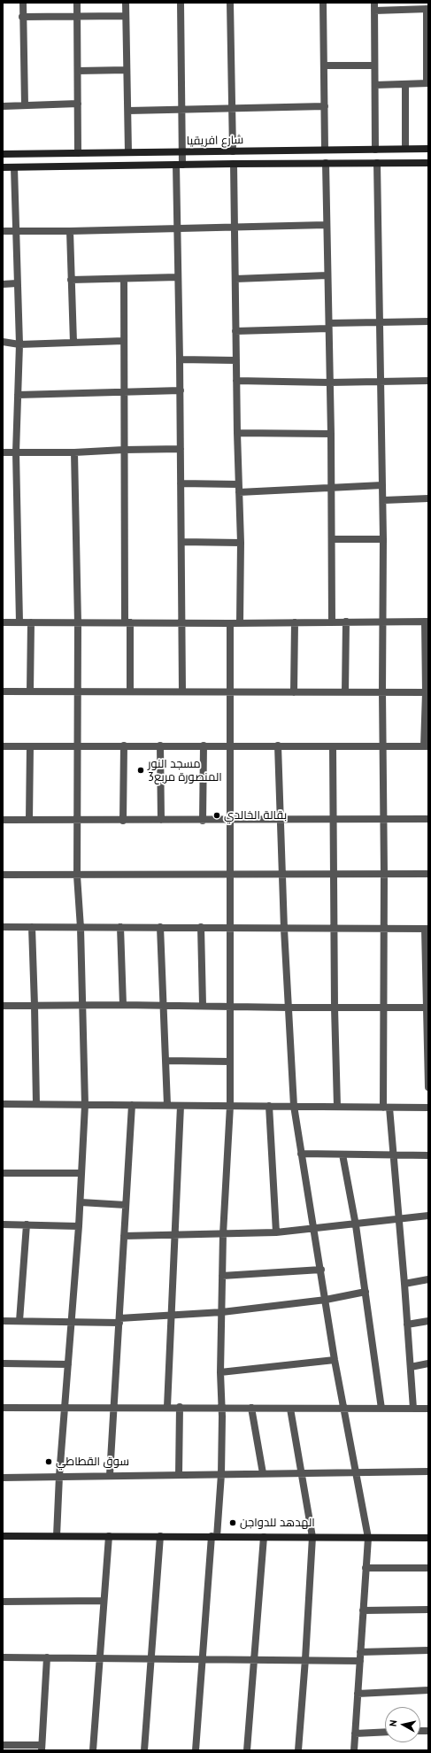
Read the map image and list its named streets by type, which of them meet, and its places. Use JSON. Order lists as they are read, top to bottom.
{
  "streets": {
    "street": ["شارع افريقيا"]
  },
  "places": [
    "مسجد النور المنصورة مربع3",
    "بقالة الخالدي",
    "سوق القطاطي",
    "الهدهد للدواجن"
  ],
  "north": "left"
}
